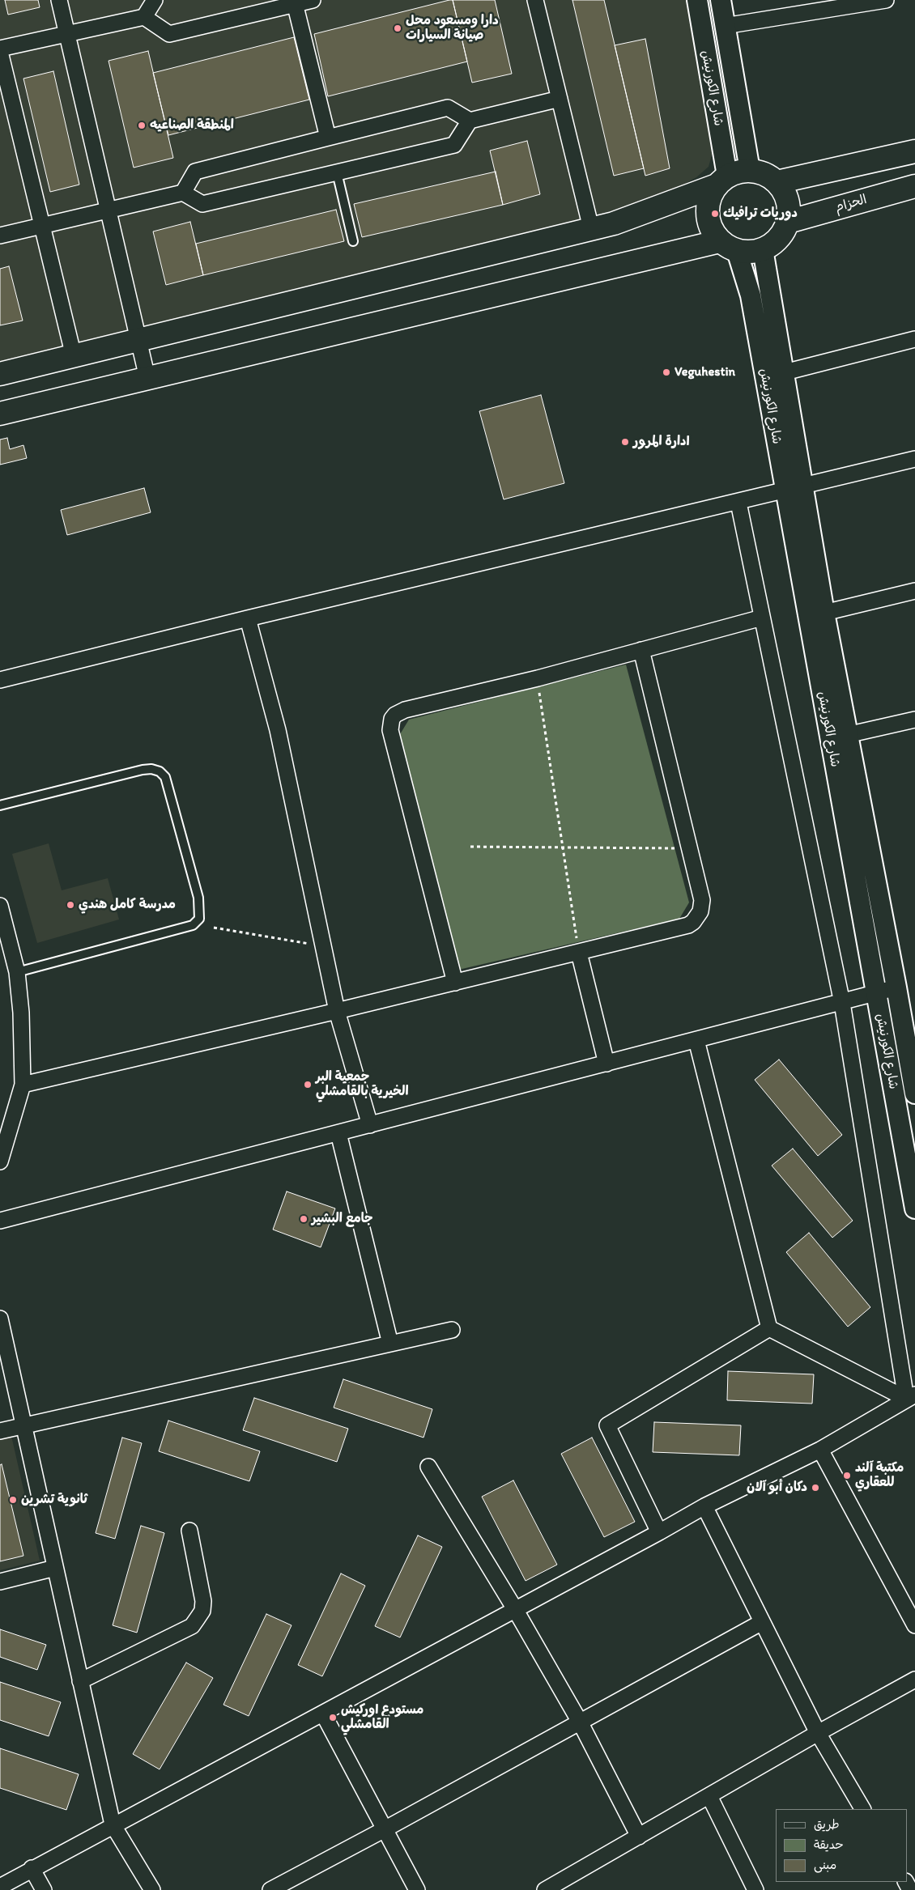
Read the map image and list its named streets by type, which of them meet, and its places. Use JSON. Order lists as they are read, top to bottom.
{
  "streets": {
    "main road": ["الحزام"],
    "street": ["شارع الكورنيش"]
  },
  "crossings": [
    ["شارع الكورنيش", "الحزام"]
  ],
  "places": [
    "دارا ومسعود محل صيانة السيارات",
    "المنطقة الصناعيه",
    "دوريات ترافيك",
    "Veguhestin",
    "ادارة المرور",
    "مدرسة كامل هندي",
    "جمعية البر الخيرية بالقامشلي",
    "جامع البشير",
    "مكتبة آلند للعقاري",
    "دكان أبو آلان",
    "ثانوية تشرين",
    "مستودع اوركيش القامشلي"
  ],
  "legend": ["طريق", "حديقة", "مبنى"]
}
